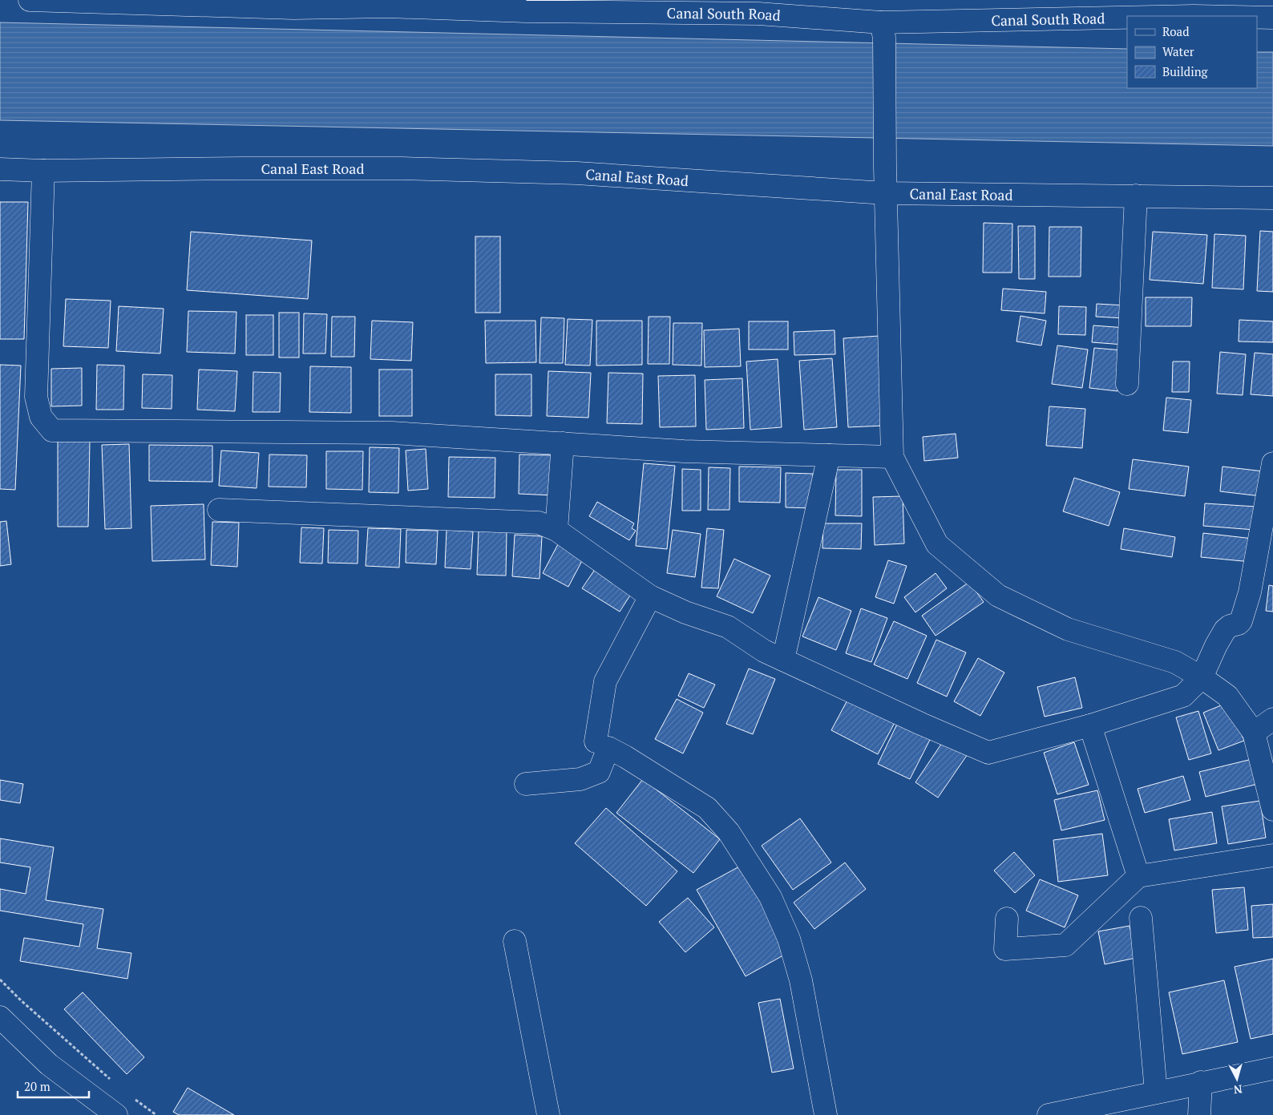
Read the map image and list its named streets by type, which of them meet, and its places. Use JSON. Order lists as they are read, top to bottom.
{
  "streets": {
    "street": ["Canal South Road", "Canal East Road"]
  },
  "legend": ["Road", "Water", "Building"],
  "scale_bar": "20 m",
  "north": "bottom"
}
